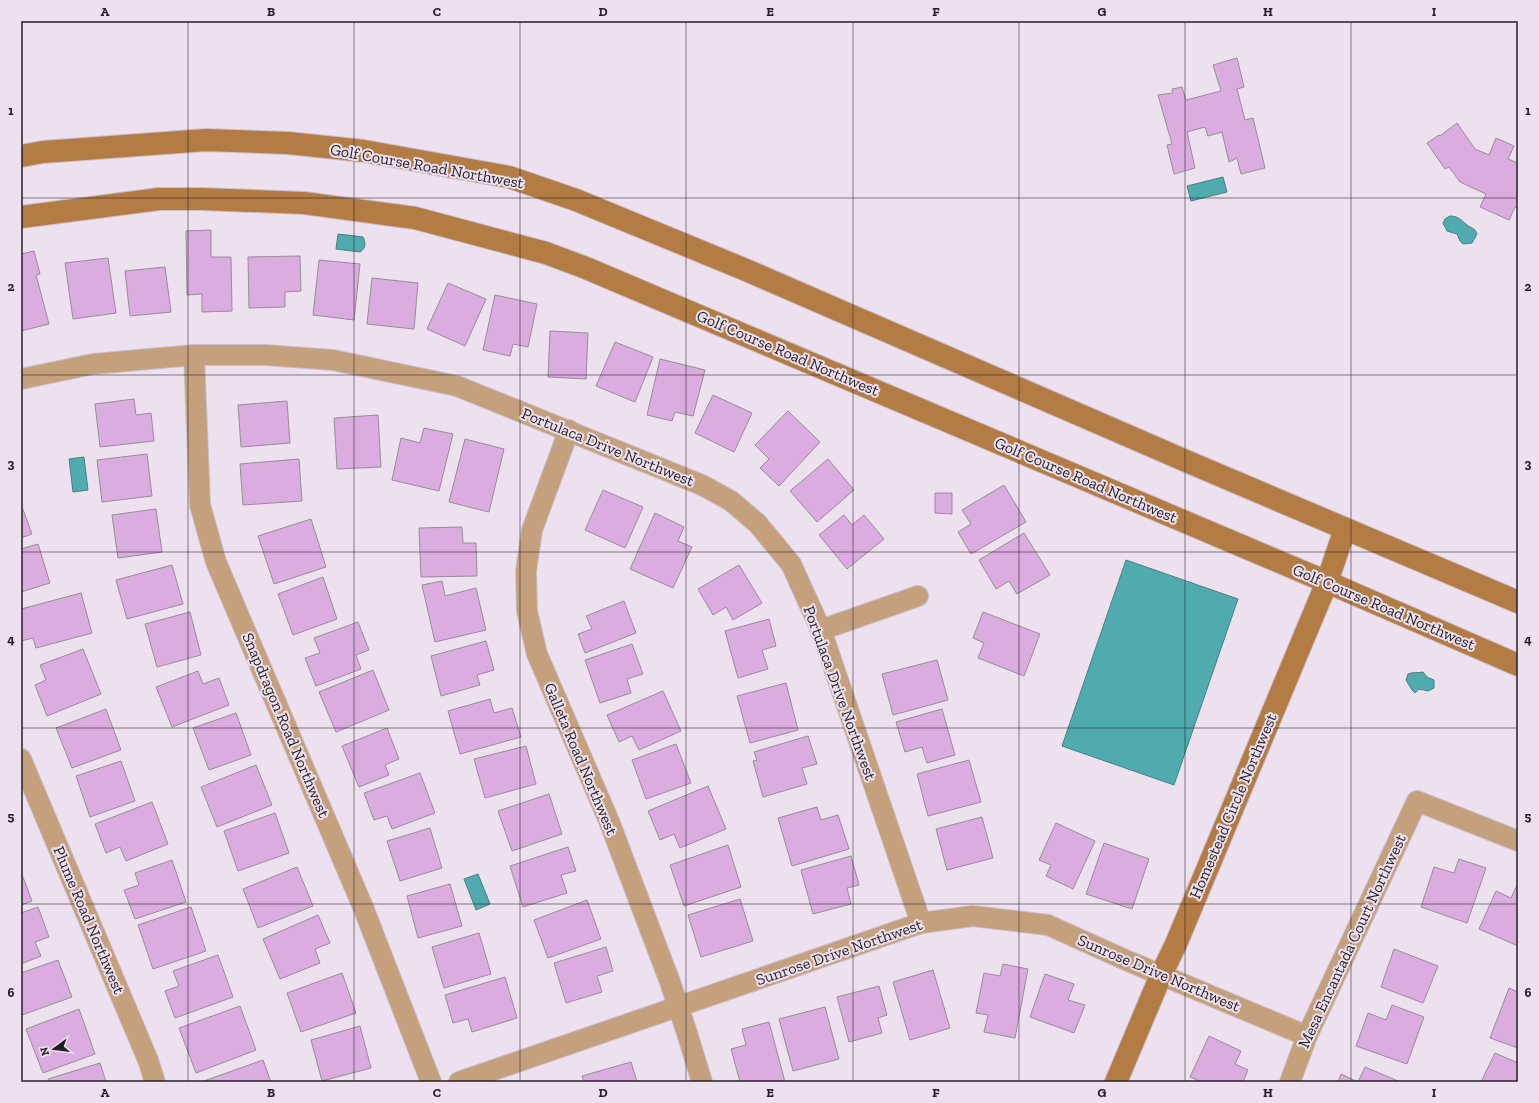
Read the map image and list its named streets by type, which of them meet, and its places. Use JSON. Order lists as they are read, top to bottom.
{
  "streets": {
    "main road": ["Golf Course Road Northwest", "Homestead Circle Northwest"],
    "street": [
      "Portulaca Drive Northwest",
      "Snapdragon Road Northwest",
      "Galleta Road Northwest",
      "Plume Road Northwest",
      "Mesa Encantada Court Northwest",
      "Sunrose Drive Northwest"
    ]
  },
  "crossings": [
    ["Golf Course Road Northwest", "Homestead Circle Northwest"],
    ["Portulaca Drive Northwest", "Snapdragon Road Northwest"],
    ["Portulaca Drive Northwest", "Galleta Road Northwest"],
    ["Portulaca Drive Northwest", "Sunrose Drive Northwest"],
    ["Galleta Road Northwest", "Sunrose Drive Northwest"],
    ["Homestead Circle Northwest", "Sunrose Drive Northwest"],
    ["Mesa Encantada Court Northwest", "Sunrose Drive Northwest"]
  ],
  "north": "left",
  "grid": {
    "columns": [
      "A",
      "B",
      "C",
      "D",
      "E",
      "F",
      "G",
      "H",
      "I"
    ],
    "rows": [
      "1",
      "2",
      "3",
      "4",
      "5",
      "6"
    ]
  }
}
